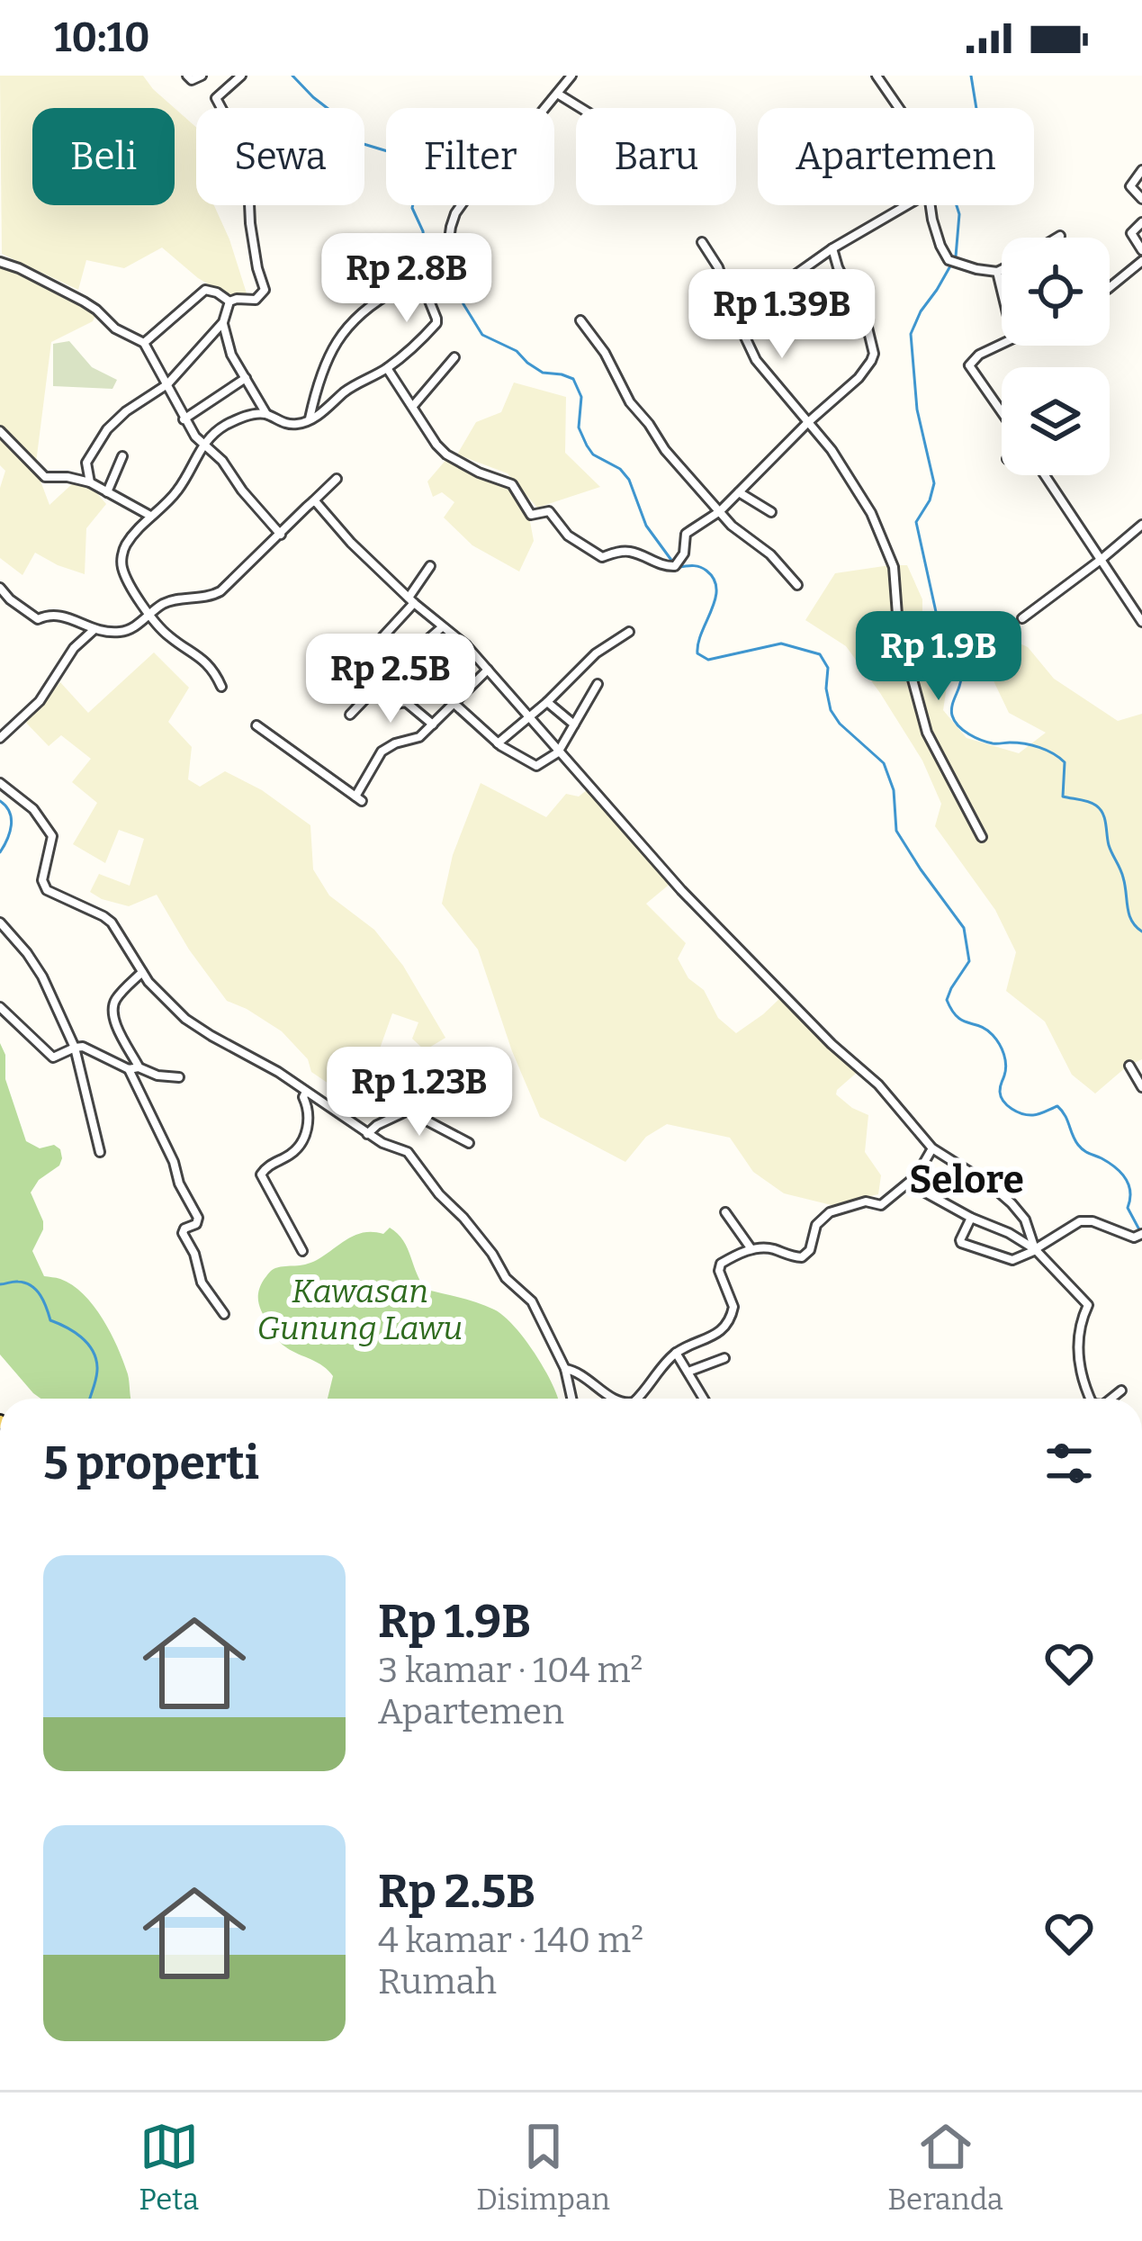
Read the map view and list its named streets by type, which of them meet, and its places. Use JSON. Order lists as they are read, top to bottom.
{
  "districts": ["Selore"],
  "parks": ["Kawasan Gunung Lawu"],
  "page": {
    "status": "10:10",
    "chip": [
      "Beli",
      "Sewa",
      "Filter",
      "Baru",
      "Apartemen"
    ],
    "price": [
      "Rp 2.8B",
      "Rp 1.39B",
      "Rp 1.9B",
      "Rp 2.5B",
      "Rp 1.23B"
    ],
    "heading": "5 properti",
    "list": [
      {
        "name": "Rp 1.9B",
        "note": "3 kamar · 104 m² · Apartemen"
      },
      {
        "name": "Rp 2.5B",
        "note": "4 kamar · 140 m² · Rumah"
      }
    ],
    "tabs": ["Peta", "Disimpan", "Beranda"]
  }
}
